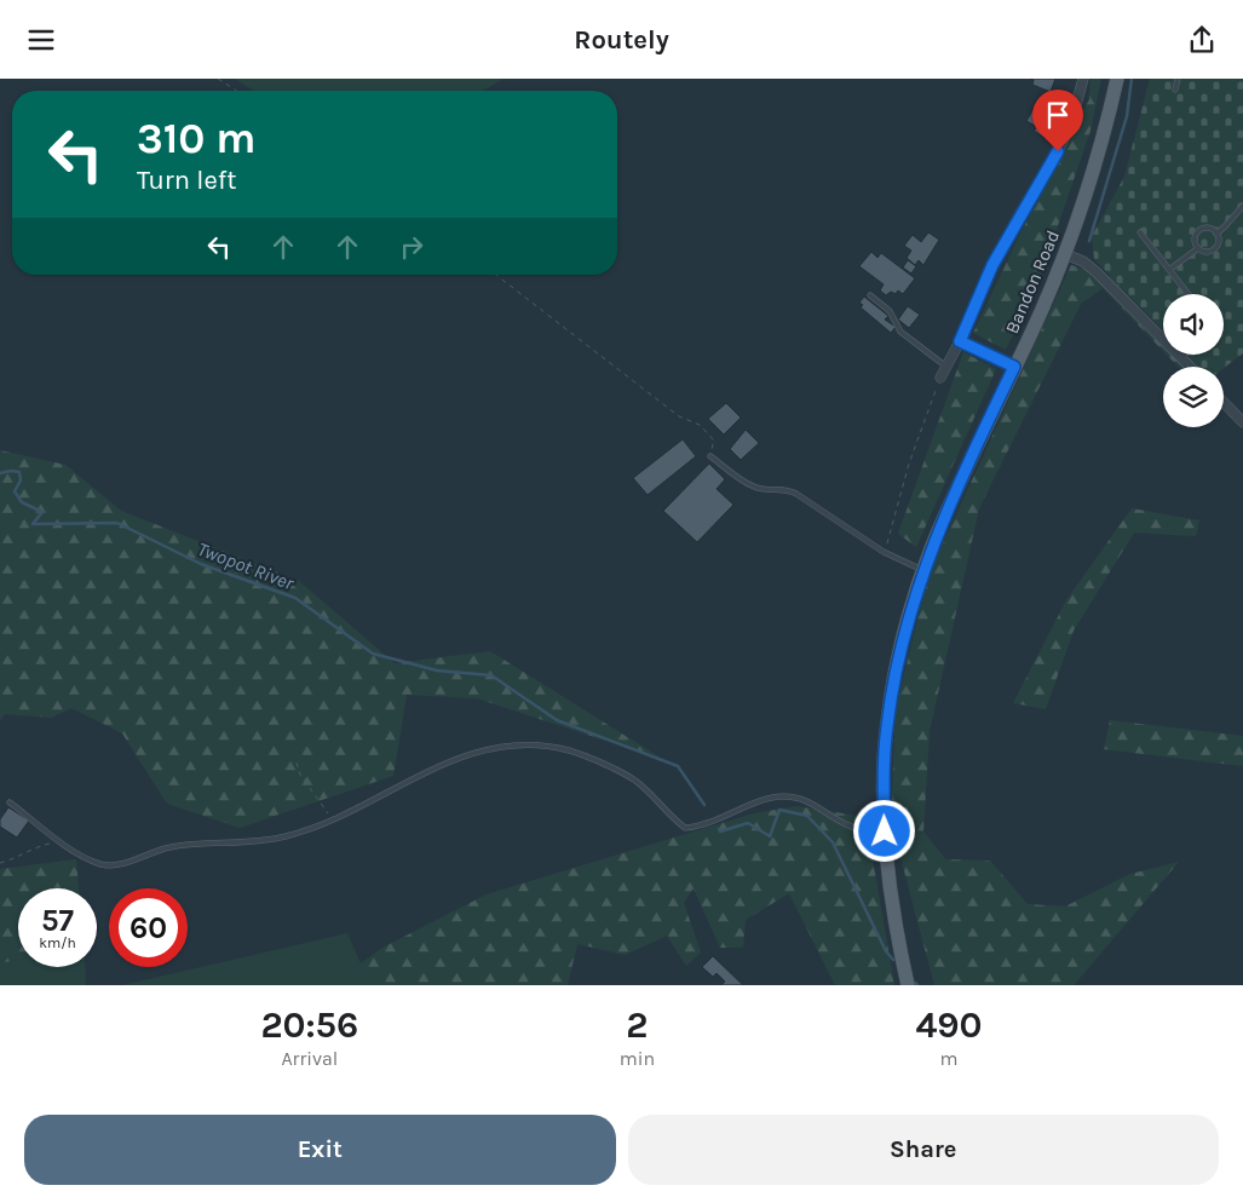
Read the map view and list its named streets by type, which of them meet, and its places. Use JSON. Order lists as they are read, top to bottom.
{
  "streets": {
    "main road": ["Bandon Road"]
  },
  "water": ["Twopot River"],
  "page": {
    "header": "Routely",
    "turn": ["310 m", "Turn left"],
    "speed": "57 km/h",
    "limit": "60",
    "eta": [
      "20:56",
      "Arrival",
      "2",
      "min",
      "490",
      "m"
    ],
    "buttons": ["Exit", "Share"]
  }
}
